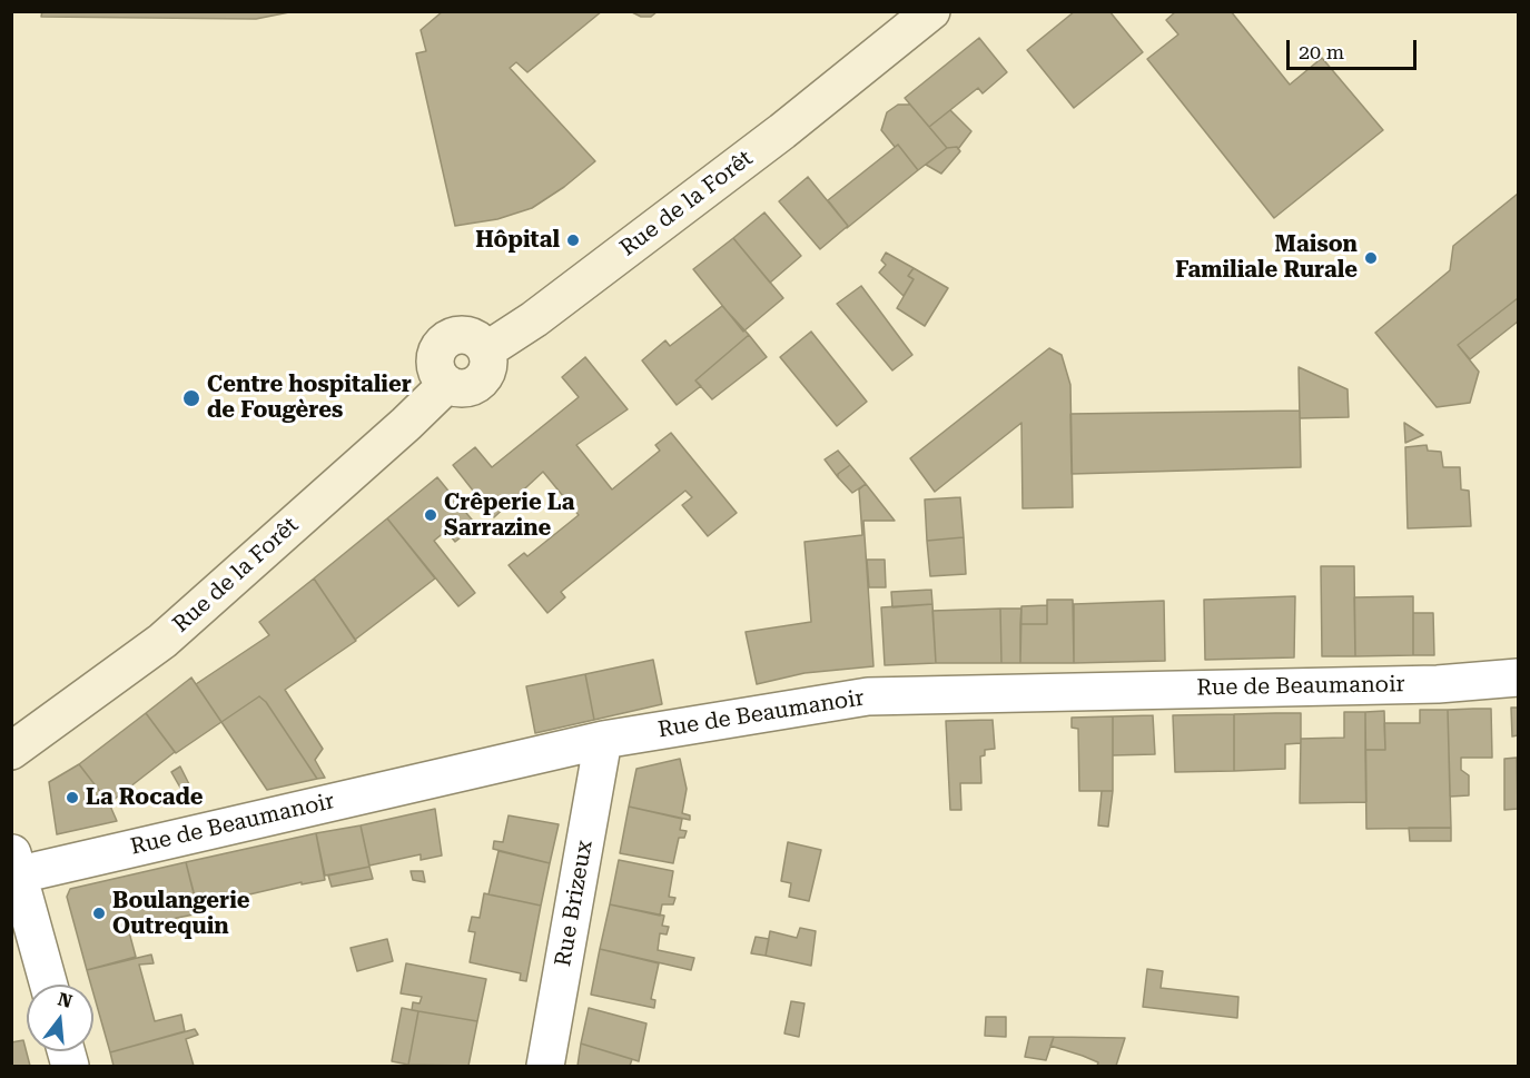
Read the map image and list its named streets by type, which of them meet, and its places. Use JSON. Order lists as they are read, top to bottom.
{
  "streets": {
    "main road": ["Rue de la Forêt"],
    "street": ["Rue de Beaumanoir", "Rue Brizeux"]
  },
  "crossings": [
    ["Rue de Beaumanoir", "Rue Brizeux"]
  ],
  "places": [
    "Hôpital",
    "Maison Familiale Rurale",
    "Centre hospitalier de Fougères",
    "Crêperie La Sarrazine",
    "La Rocade",
    "Boulangerie Outrequin"
  ],
  "scale_bar": "20 m",
  "north": "top"
}
